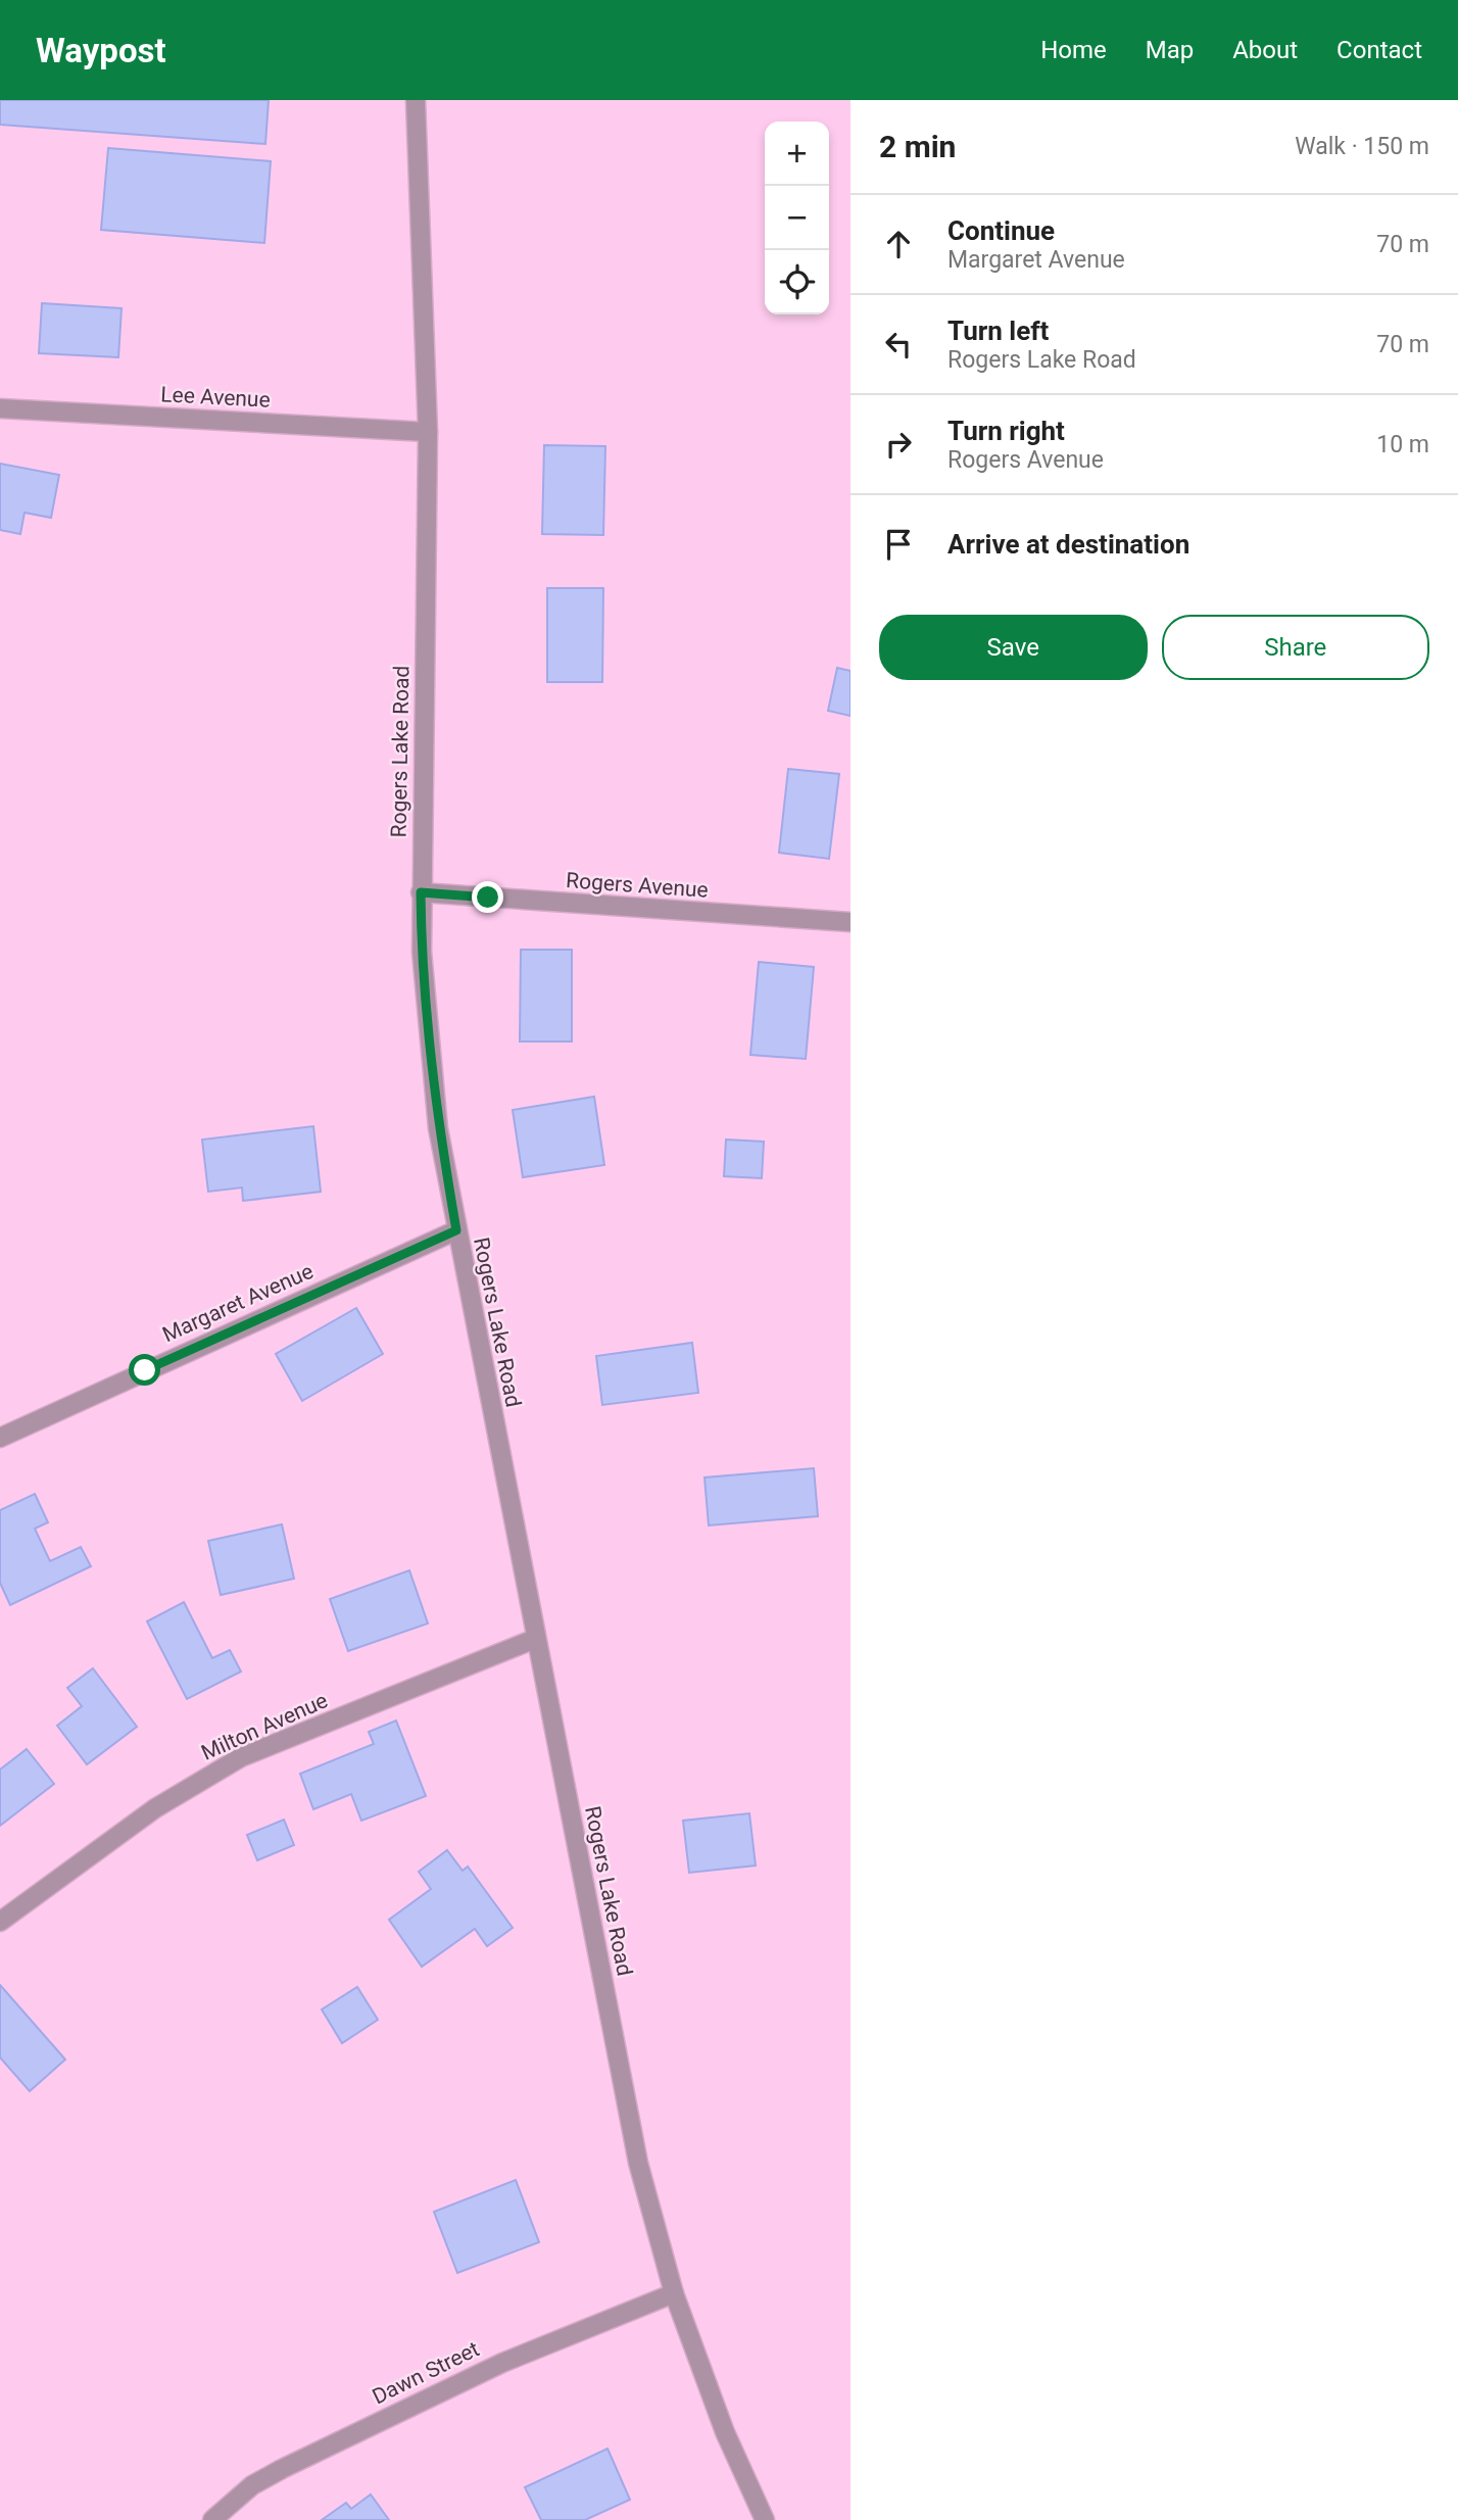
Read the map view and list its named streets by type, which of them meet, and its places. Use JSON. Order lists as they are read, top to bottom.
{
  "streets": {
    "street": [
      "Lee Avenue",
      "Rogers Lake Road",
      "Rogers Avenue",
      "Margaret Avenue",
      "Milton Avenue",
      "Dawn Street"
    ]
  },
  "crossings": [
    ["Lee Avenue", "Rogers Lake Road"],
    ["Rogers Lake Road", "Rogers Avenue"],
    ["Rogers Lake Road", "Margaret Avenue"],
    ["Rogers Lake Road", "Milton Avenue"],
    ["Rogers Lake Road", "Dawn Street"]
  ],
  "page": {
    "header": "Waypost",
    "nav": [
      "Home",
      "Map",
      "About",
      "Contact"
    ],
    "heading": ["2 min", "Walk · 150 m"],
    "map_buttons": ["+", "−"],
    "list": [
      ["Continue", "Margaret Avenue", "70 m"],
      ["Turn left", "Rogers Lake Road", "70 m"],
      ["Turn right", "Rogers Avenue", "10 m"],
      "Arrive at destination"
    ],
    "buttons": ["Save", "Share"]
  }
}
